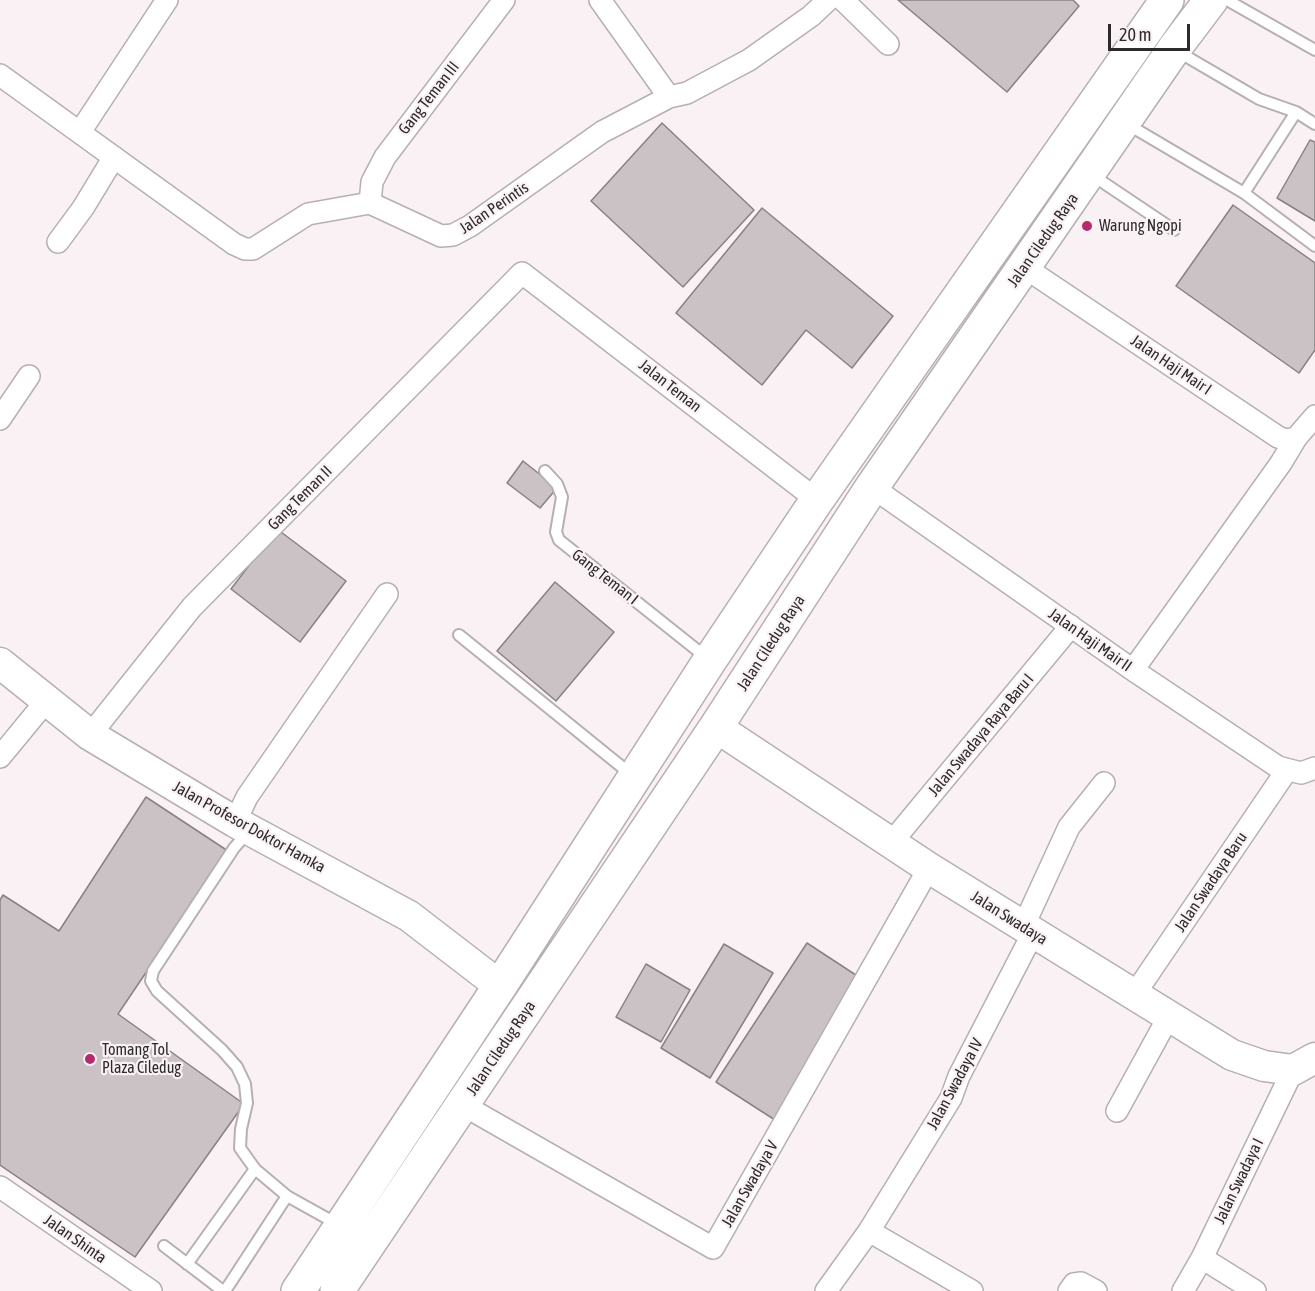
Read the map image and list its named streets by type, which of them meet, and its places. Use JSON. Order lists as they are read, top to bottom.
{
  "streets": {
    "main road": ["Jalan Ciledug Raya"],
    "street": [
      "Gang Teman III",
      "Jalan Perintis",
      "Jalan Haji Mair I",
      "Jalan Teman",
      "Gang Teman II",
      "Jalan Haji Mair II",
      "Jalan Swadaya Raya Baru I",
      "Jalan Profesor Doktor Hamka",
      "Jalan Swadaya Baru",
      "Jalan Swadaya",
      "Jalan Swadaya IV",
      "Jalan Swadaya I",
      "Jalan Swadaya V",
      "Jalan Shinta"
    ],
    "lane": ["Gang Teman I"]
  },
  "crossings": [
    ["Gang Teman III", "Jalan Perintis"],
    ["Jalan Ciledug Raya", "Jalan Haji Mair I"],
    ["Jalan Ciledug Raya", "Jalan Haji Mair II"],
    ["Jalan Ciledug Raya", "Jalan Swadaya"],
    ["Jalan Ciledug Raya", "Jalan Swadaya V"],
    ["Jalan Teman", "Gang Teman II"],
    ["Gang Teman II", "Jalan Profesor Doktor Hamka"],
    ["Jalan Haji Mair II", "Jalan Swadaya Raya Baru I"],
    ["Jalan Haji Mair II", "Jalan Swadaya Baru"],
    ["Jalan Swadaya Raya Baru I", "Jalan Swadaya"],
    ["Jalan Swadaya Baru", "Jalan Swadaya"],
    ["Jalan Swadaya", "Jalan Swadaya IV"],
    ["Jalan Swadaya", "Jalan Swadaya I"],
    ["Jalan Swadaya", "Jalan Swadaya V"]
  ],
  "places": ["Warung Ngopi", "Tomang Tol Plaza Ciledug"],
  "scale_bar": "20 m"
}
